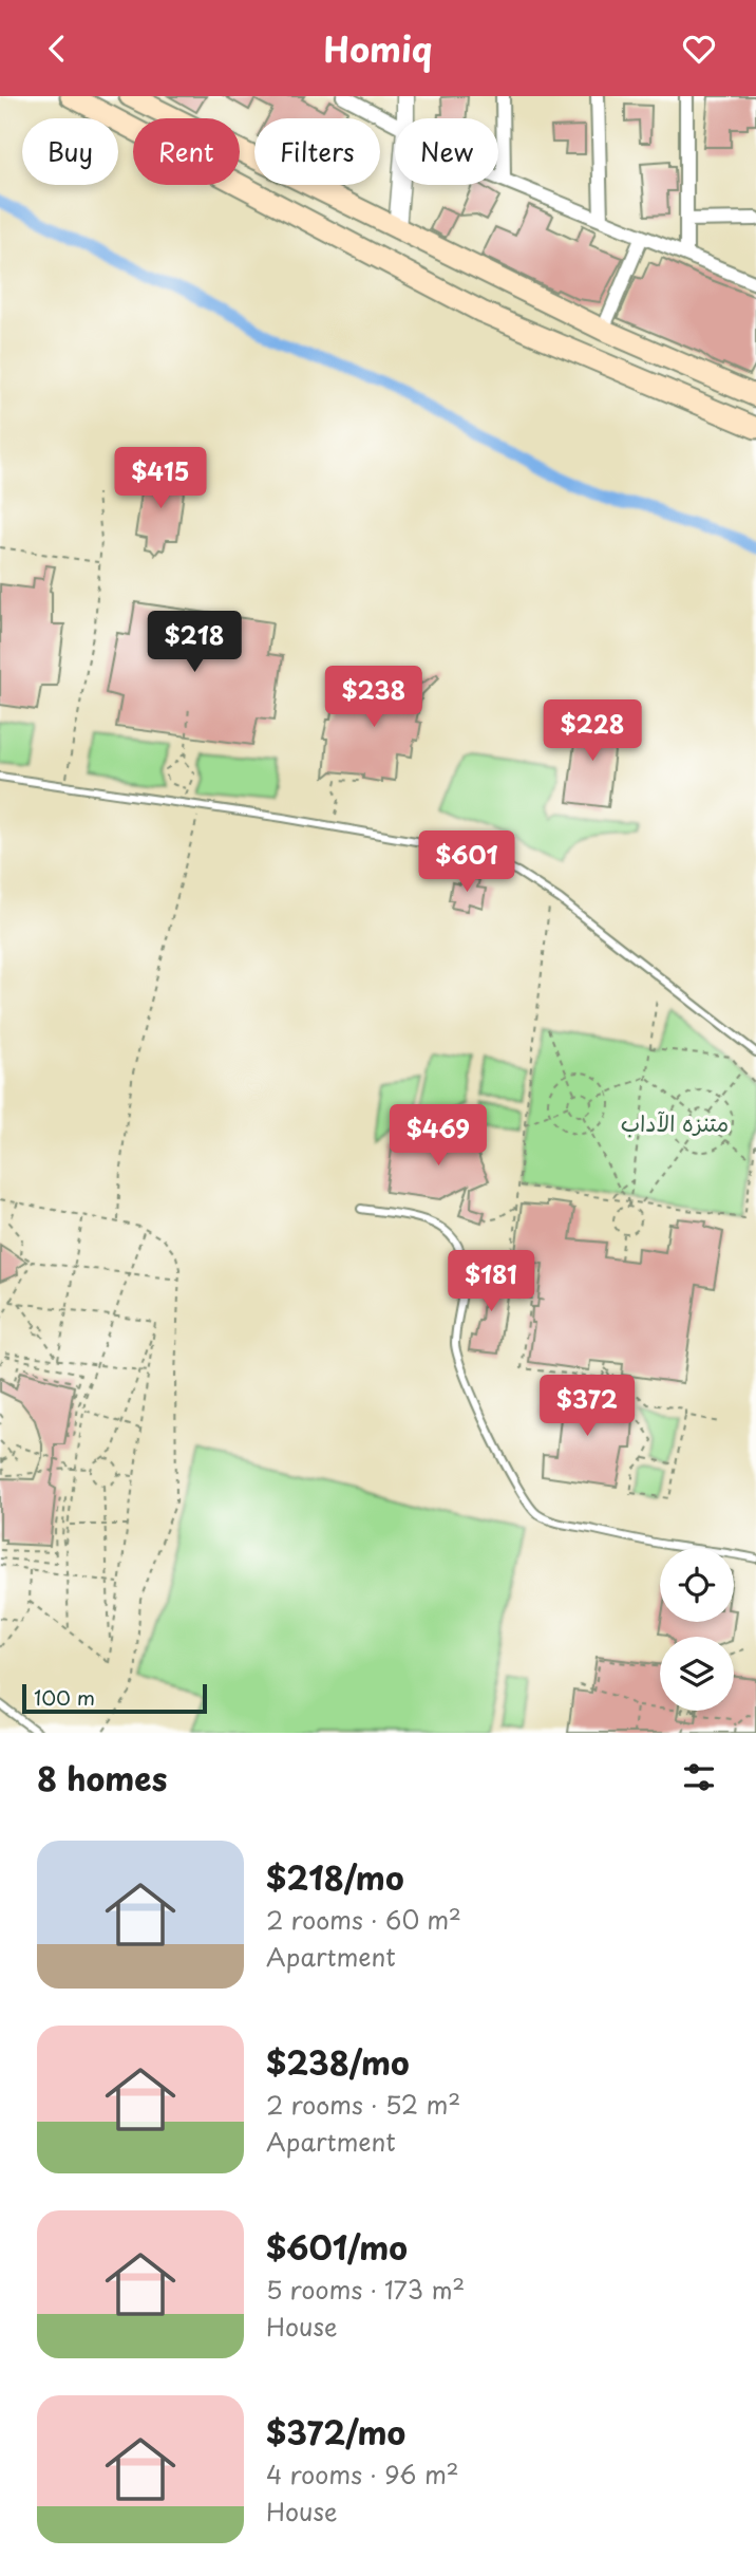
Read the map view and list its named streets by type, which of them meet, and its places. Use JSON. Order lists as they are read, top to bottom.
{
  "parks": ["متنزه الآداب"],
  "scale_bar": "100 m",
  "page": {
    "header": "Homiq",
    "chip": [
      "Buy",
      "Rent",
      "Filters",
      "New"
    ],
    "price": [
      "$415",
      "$218",
      "$238",
      "$228",
      "$601",
      "$469",
      "$181",
      "$372"
    ],
    "scale": "100 m",
    "heading": "8 homes",
    "list": [
      {
        "name": "$218/mo",
        "note": "2 rooms · 60 m² · Apartment"
      },
      {
        "name": "$238/mo",
        "note": "2 rooms · 52 m² · Apartment"
      },
      {
        "name": "$601/mo",
        "note": "5 rooms · 173 m² · House"
      },
      {
        "name": "$372/mo",
        "note": "4 rooms · 96 m² · House"
      }
    ]
  }
}
